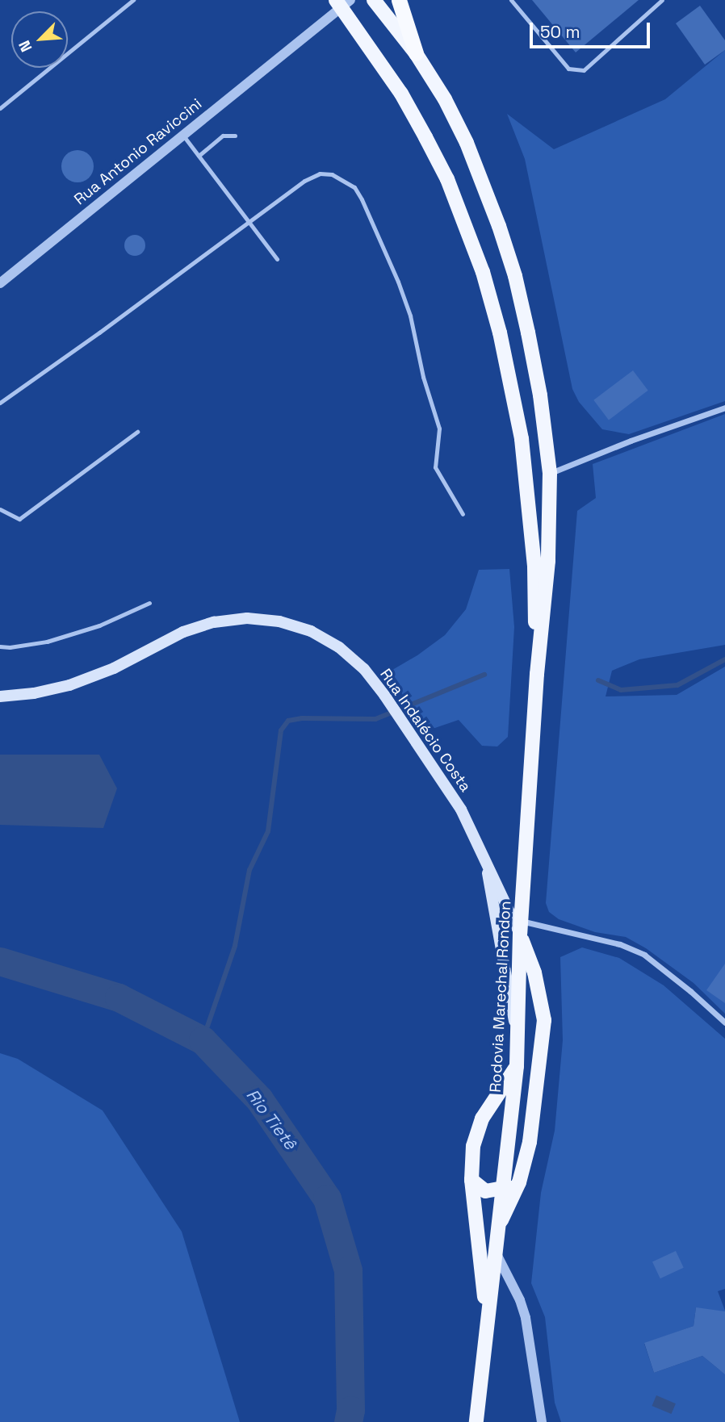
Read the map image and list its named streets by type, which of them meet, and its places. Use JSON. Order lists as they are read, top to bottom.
{
  "streets": {
    "main road": ["Rua Indalécio Costa", "Rodovia Marechal Rondon"],
    "street": ["Rua Antonio Raviccini"]
  },
  "crossings": [
    ["Rua Indalécio Costa", "Rodovia Marechal Rondon"]
  ],
  "water": ["Rio Tietê"],
  "scale_bar": "50 m",
  "north": "bottom left"
}
